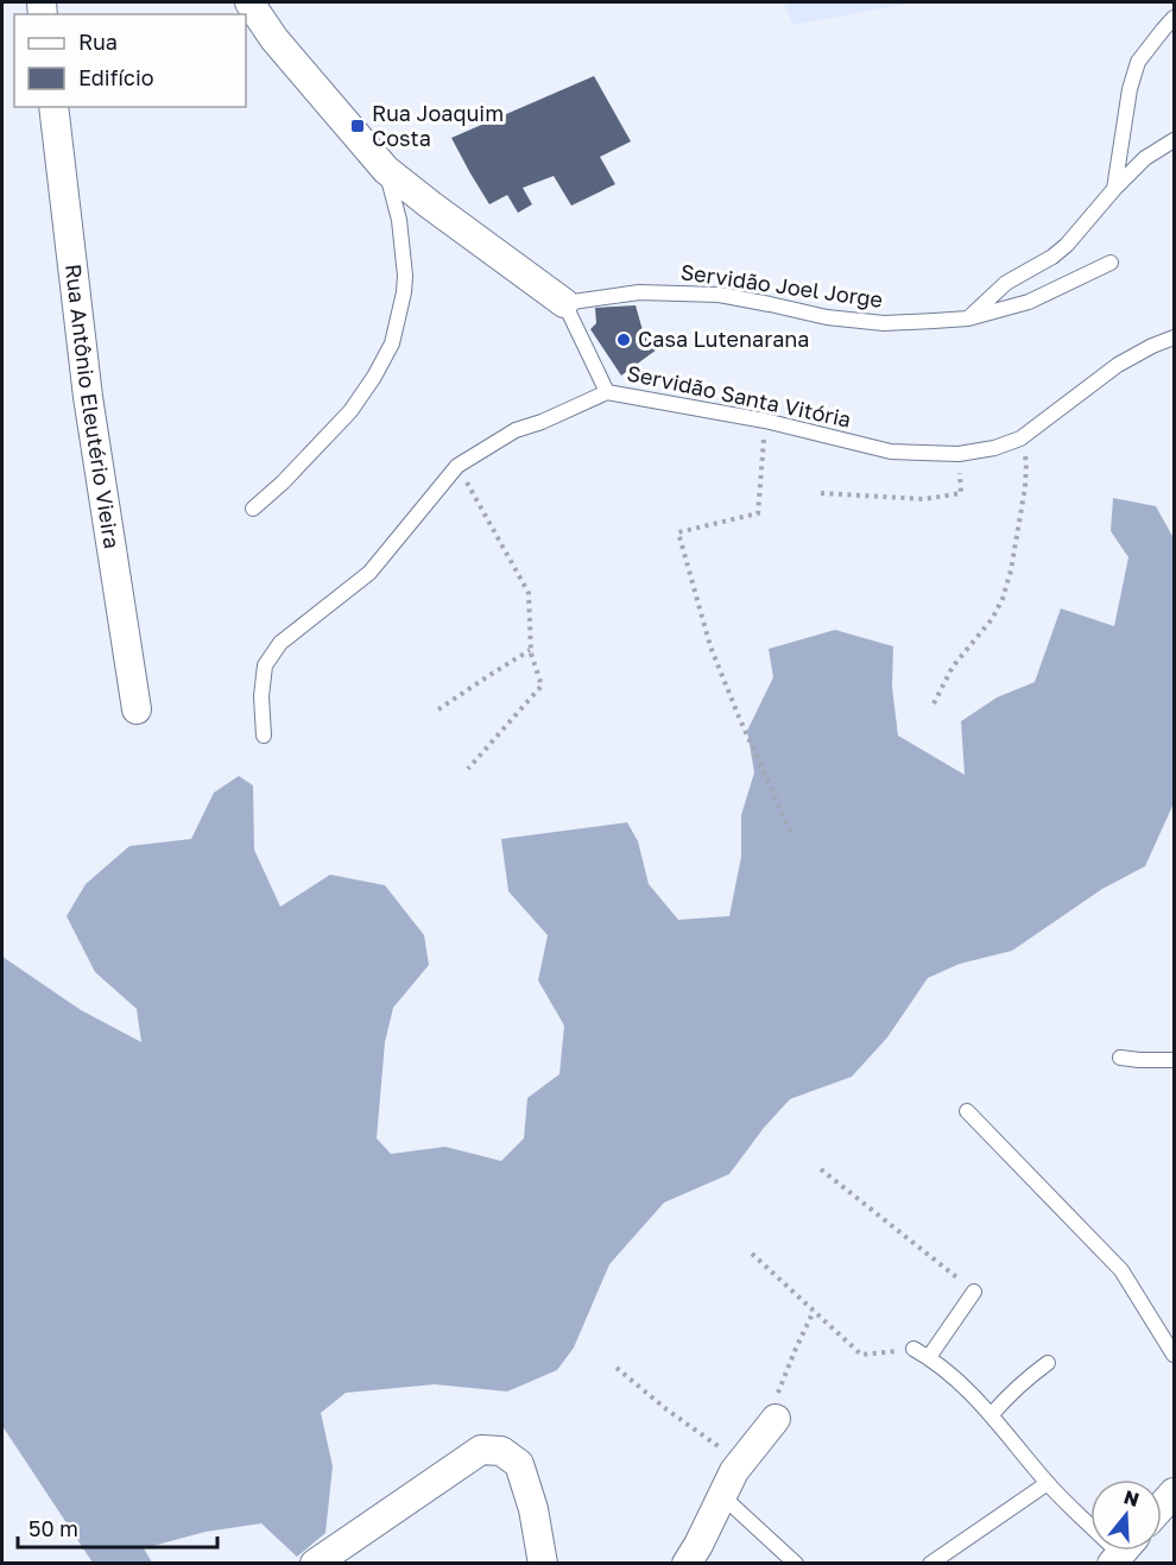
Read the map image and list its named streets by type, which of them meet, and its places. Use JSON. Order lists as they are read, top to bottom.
{
  "streets": {
    "street": ["Rua Antônio Eleutério Vieira"],
    "lane": ["Servidão Joel Jorge", "Servidão Santa Vitória"]
  },
  "places": {
    "transit": ["Rua Joaquim Costa"],
    "other": ["Casa Lutenarana"]
  },
  "legend": ["Rua", "Edifício"],
  "scale_bar": "50 m",
  "north": "top"
}
